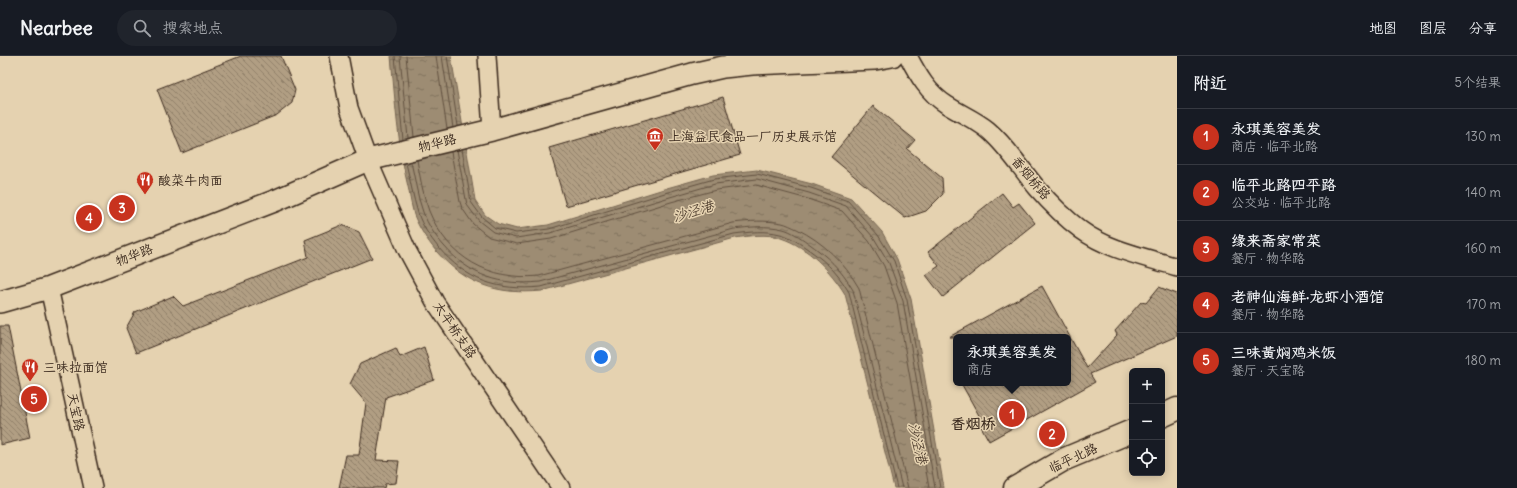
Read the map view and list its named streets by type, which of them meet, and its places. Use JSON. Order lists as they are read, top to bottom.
{
  "streets": {
    "main road": ["临平北路"],
    "street": [
      "物华路",
      "香烟桥路",
      "太平桥支路",
      "天宝路"
    ]
  },
  "crossings": [
    ["物华路", "太平桥支路"],
    ["物华路", "天宝路"]
  ],
  "districts": ["香烟桥"],
  "water": ["沙泾港"],
  "places": {
    "museum": ["上海益民食品一厂历史展示馆"],
    "restaurant": ["酸菜牛肉面", "三味拉面馆"]
  },
  "page": {
    "header": "Nearbee",
    "search": "搜索地点",
    "nav": ["地图", "图层", "分享"],
    "heading": ["附近", "5个结果"],
    "list": [
      {
        "mark": "1",
        "name": "永琪美容美发",
        "note": "商店 · 临平北路",
        "value": "130 m"
      },
      {
        "mark": "2",
        "name": "临平北路四平路",
        "note": "公交站 · 临平北路",
        "value": "140 m"
      },
      {
        "mark": "3",
        "name": "缘来斋家常菜",
        "note": "餐厅 · 物华路",
        "value": "160 m"
      },
      {
        "mark": "4",
        "name": "老神仙海鲜·龙虾小酒馆",
        "note": "餐厅 · 物华路",
        "value": "170 m"
      },
      {
        "mark": "5",
        "name": "三味黄焖鸡米饭",
        "note": "餐厅 · 天宝路",
        "value": "180 m"
      }
    ],
    "pins": [
      "3",
      "4",
      "5",
      "1",
      "2"
    ],
    "popup": ["永琪美容美发", "商店"],
    "map_buttons": ["+", "−"]
  }
}
